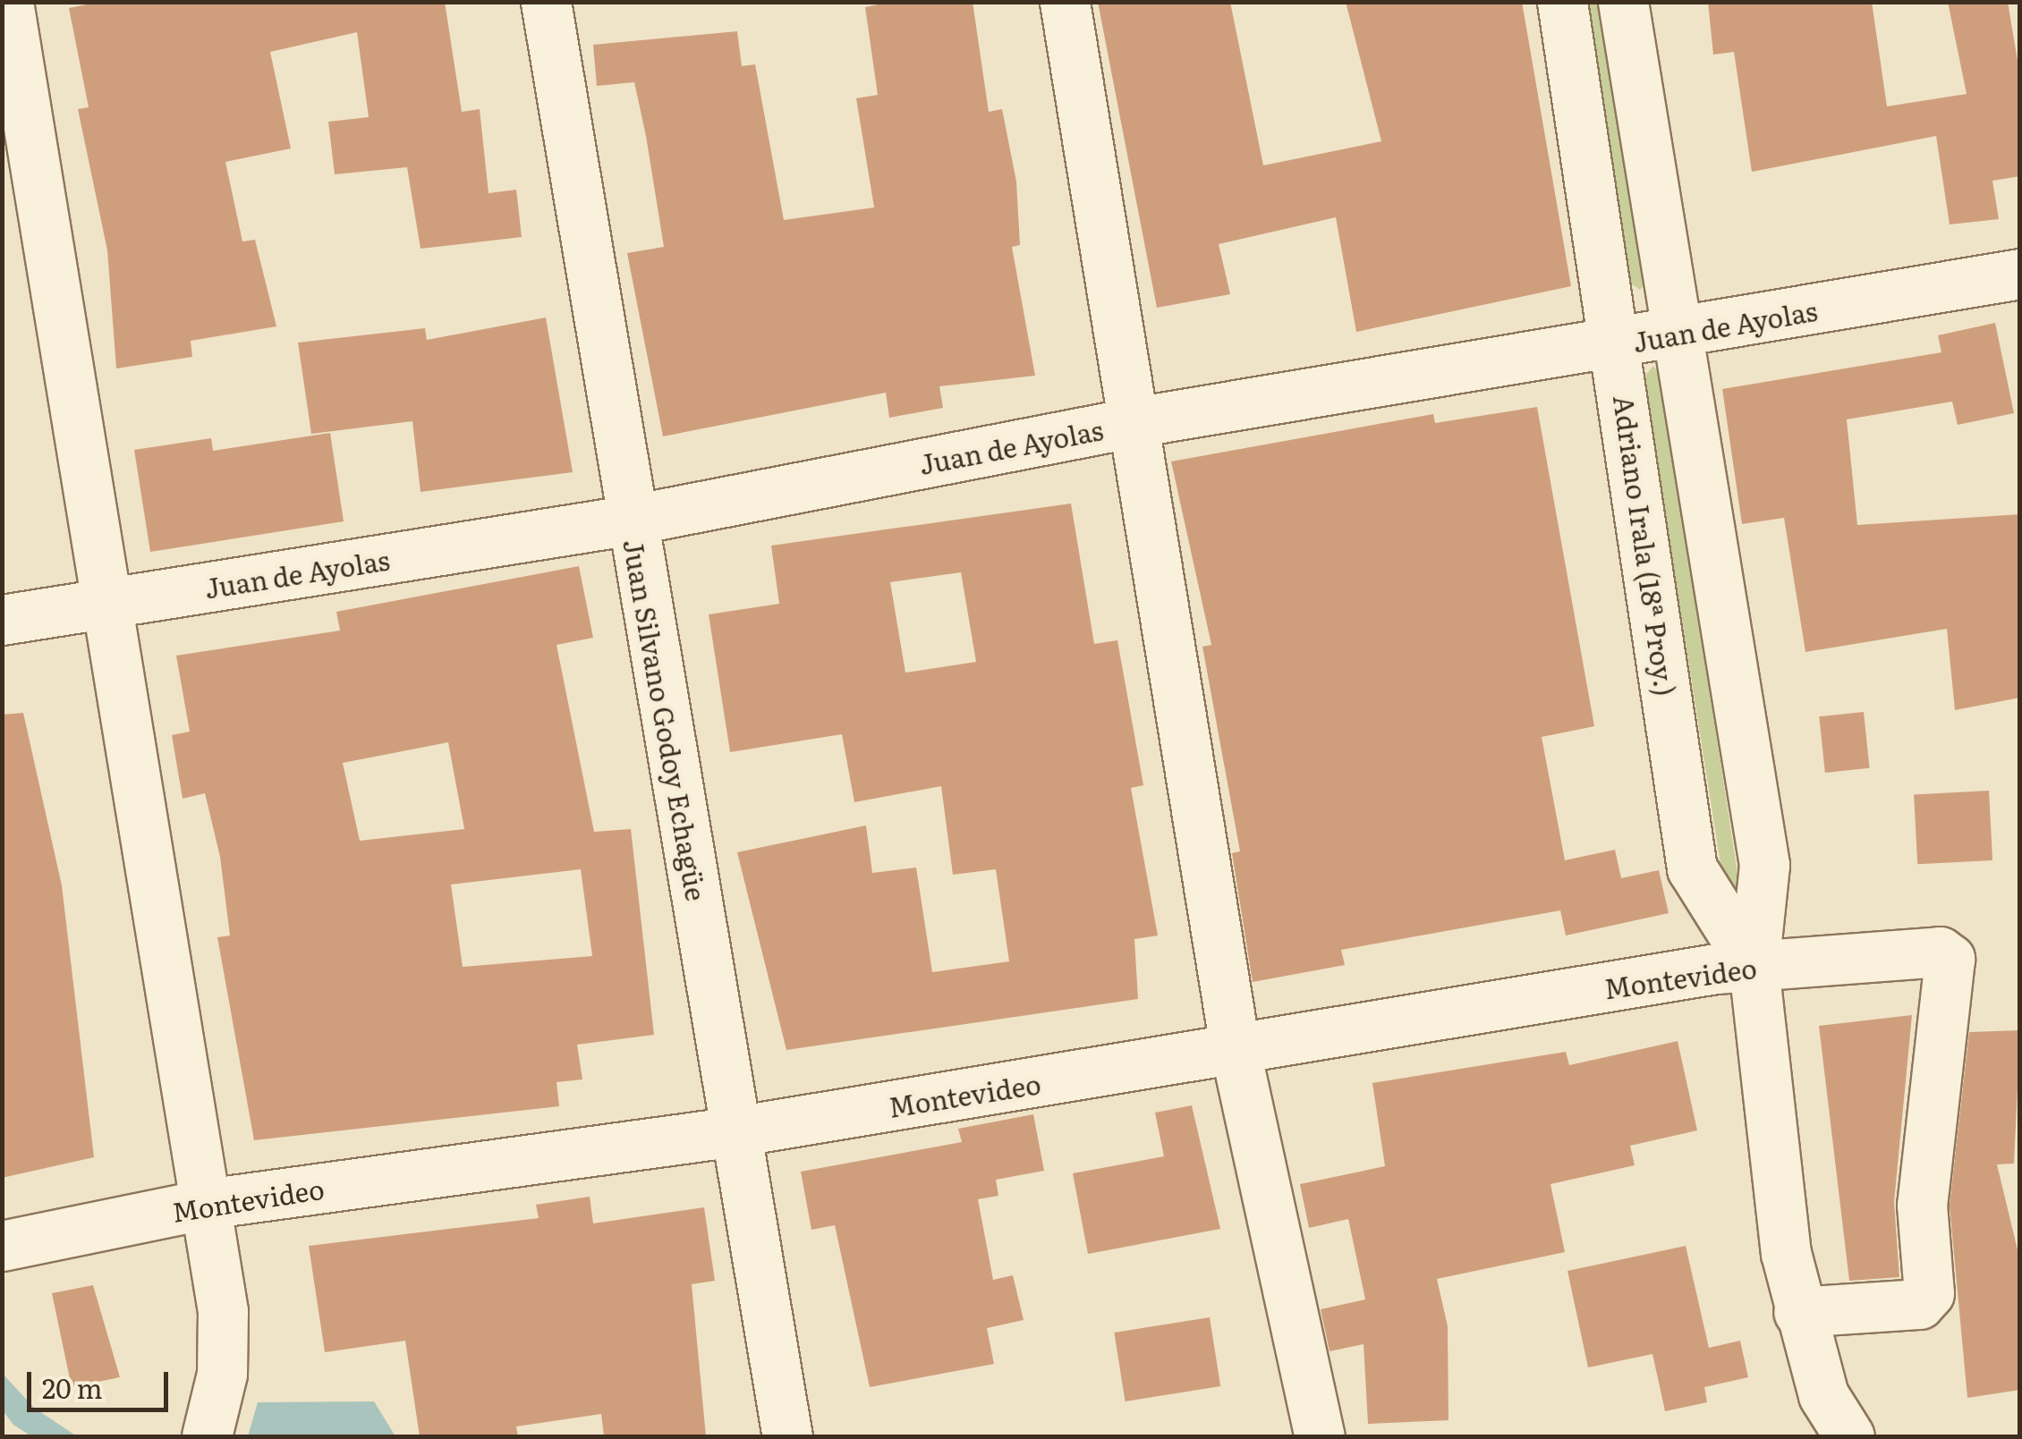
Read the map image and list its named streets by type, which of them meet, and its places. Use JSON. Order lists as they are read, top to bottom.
{
  "streets": {
    "street": [
      "Juan de Ayolas",
      "Adriano Irala (18ª Proy.)",
      "Juan Silvano Godoy Echagüe",
      "Montevideo"
    ]
  },
  "crossings": [
    ["Juan de Ayolas", "Adriano Irala (18ª Proy.)"],
    ["Juan de Ayolas", "Juan Silvano Godoy Echagüe"],
    ["Adriano Irala (18ª Proy.)", "Montevideo"],
    ["Juan Silvano Godoy Echagüe", "Montevideo"]
  ],
  "scale_bar": "20 m"
}
